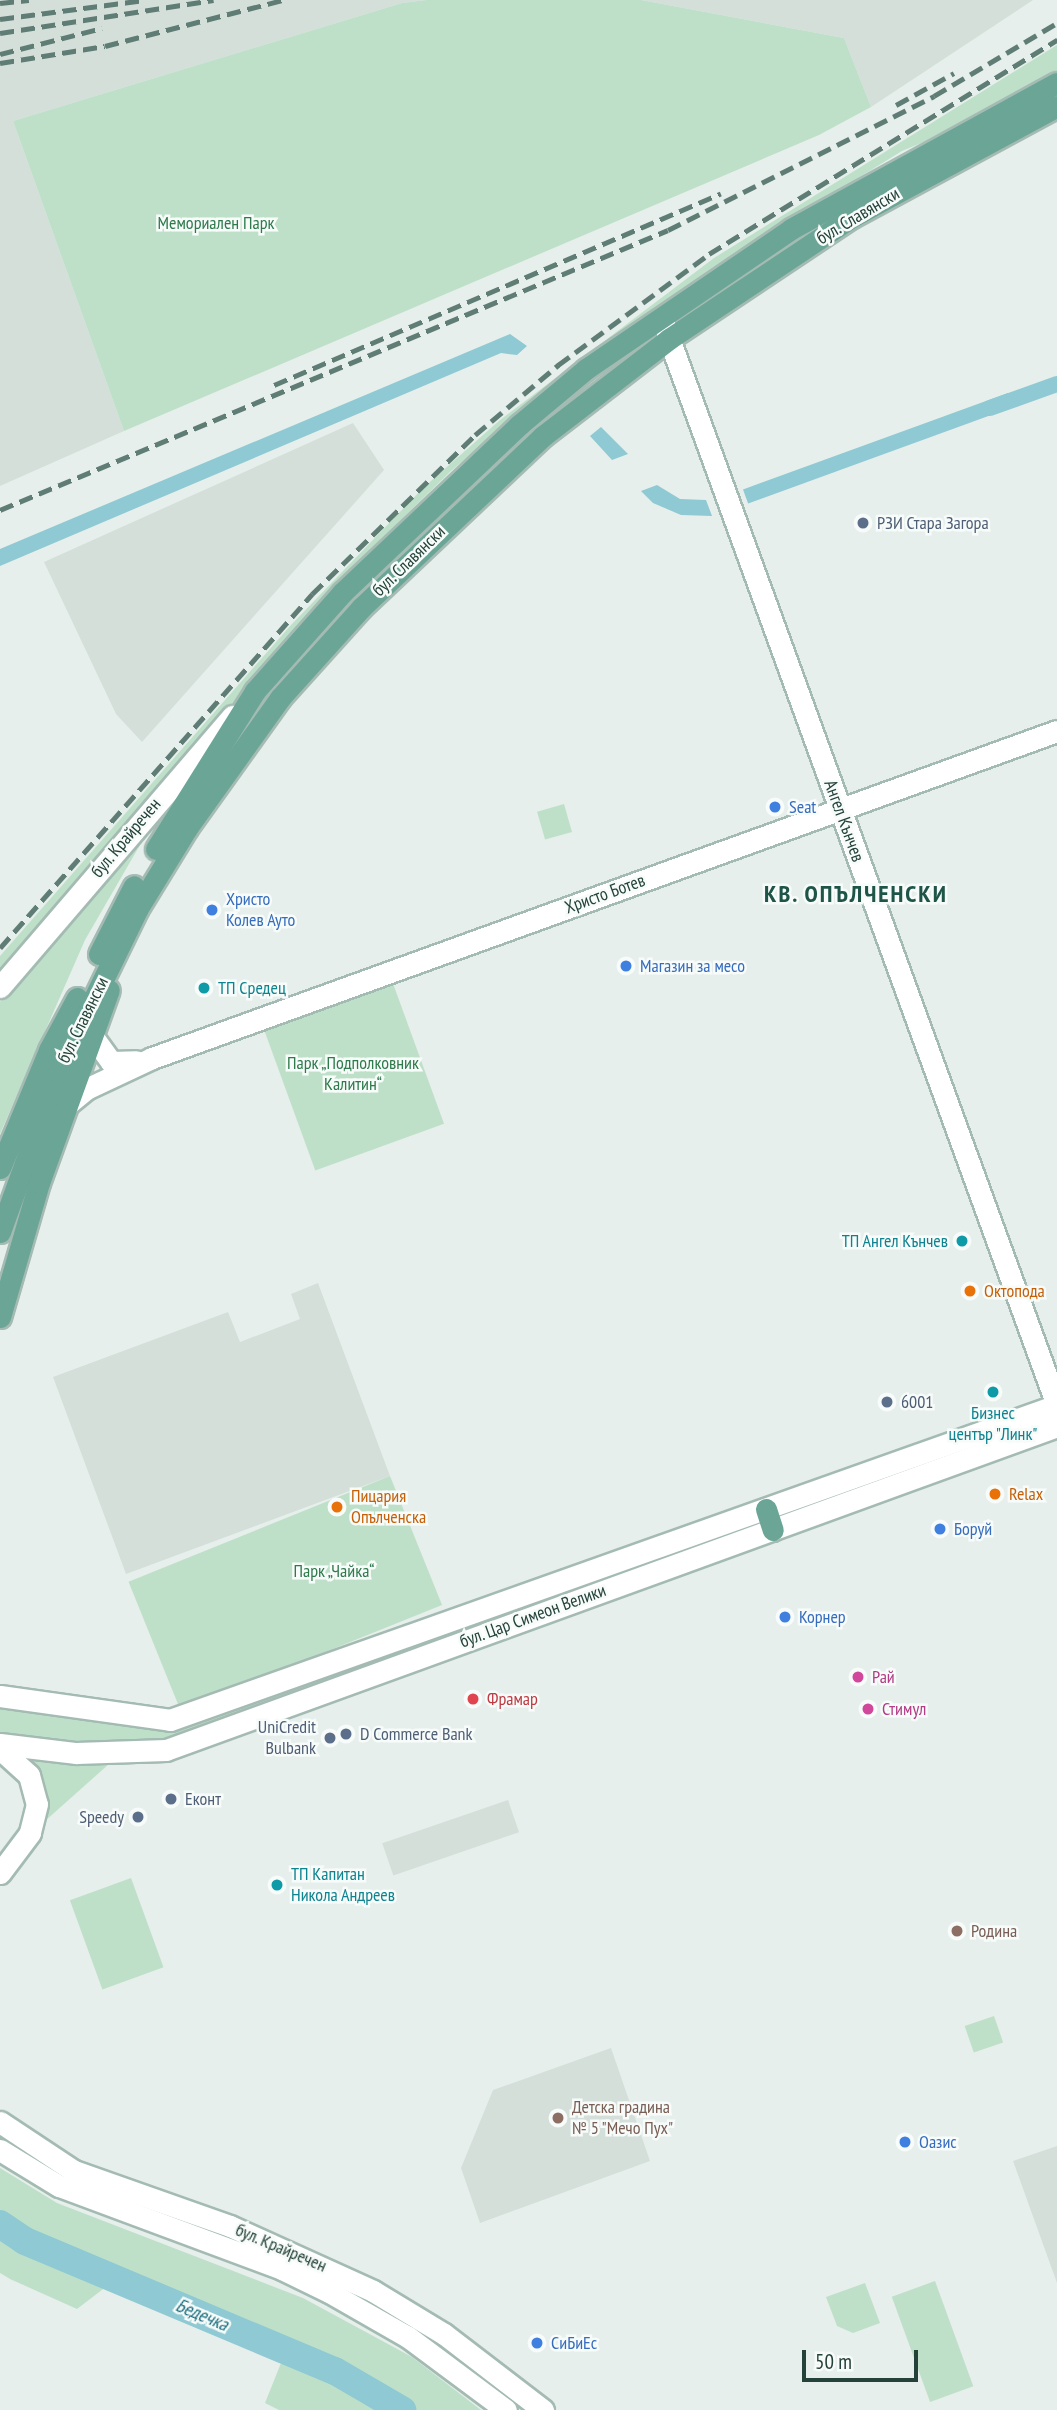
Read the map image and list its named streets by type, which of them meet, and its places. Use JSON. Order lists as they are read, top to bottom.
{
  "streets": {
    "main road": [
      "бул. Славянски",
      "Ангел Кънчев",
      "бул. Крайречен",
      "Христо Ботев",
      "бул. Цар Симеон Велики"
    ]
  },
  "crossings": [
    ["бул. Славянски", "Ангел Кънчев"],
    ["бул. Славянски", "бул. Крайречен"],
    ["Ангел Кънчев", "Христо Ботев"],
    ["Ангел Кънчев", "бул. Цар Симеон Велики"]
  ],
  "districts": ["КВ. ОПЪЛЧЕНСКИ"],
  "water": ["Бедечка"],
  "parks": ["Мемориален Парк", "Парк „Подполковник Калитин“", "Парк „Чайка“"],
  "places": [
    "РЗИ Стара Загора",
    "Seat",
    "Христо Колев Ауто",
    "Магазин за месо",
    "ТП Средец",
    "ТП Ангел Кънчев",
    "Октопода",
    "Бизнес център \"Линк\"",
    "6001",
    "Relax",
    "Пицария Опълченска",
    "Боруй",
    "Корнер",
    "Рай",
    "Фрамар",
    "Стимул",
    "D Commerce Bank",
    "UniCredit Bulbank",
    "Еконт",
    "Speedy",
    "ТП Капитан Никола Андреев",
    "Родина",
    "Детска градина № 5 \"Мечо Пух\"",
    "Оазис",
    "СиБиЕс"
  ],
  "scale_bar": "50 m"
}
